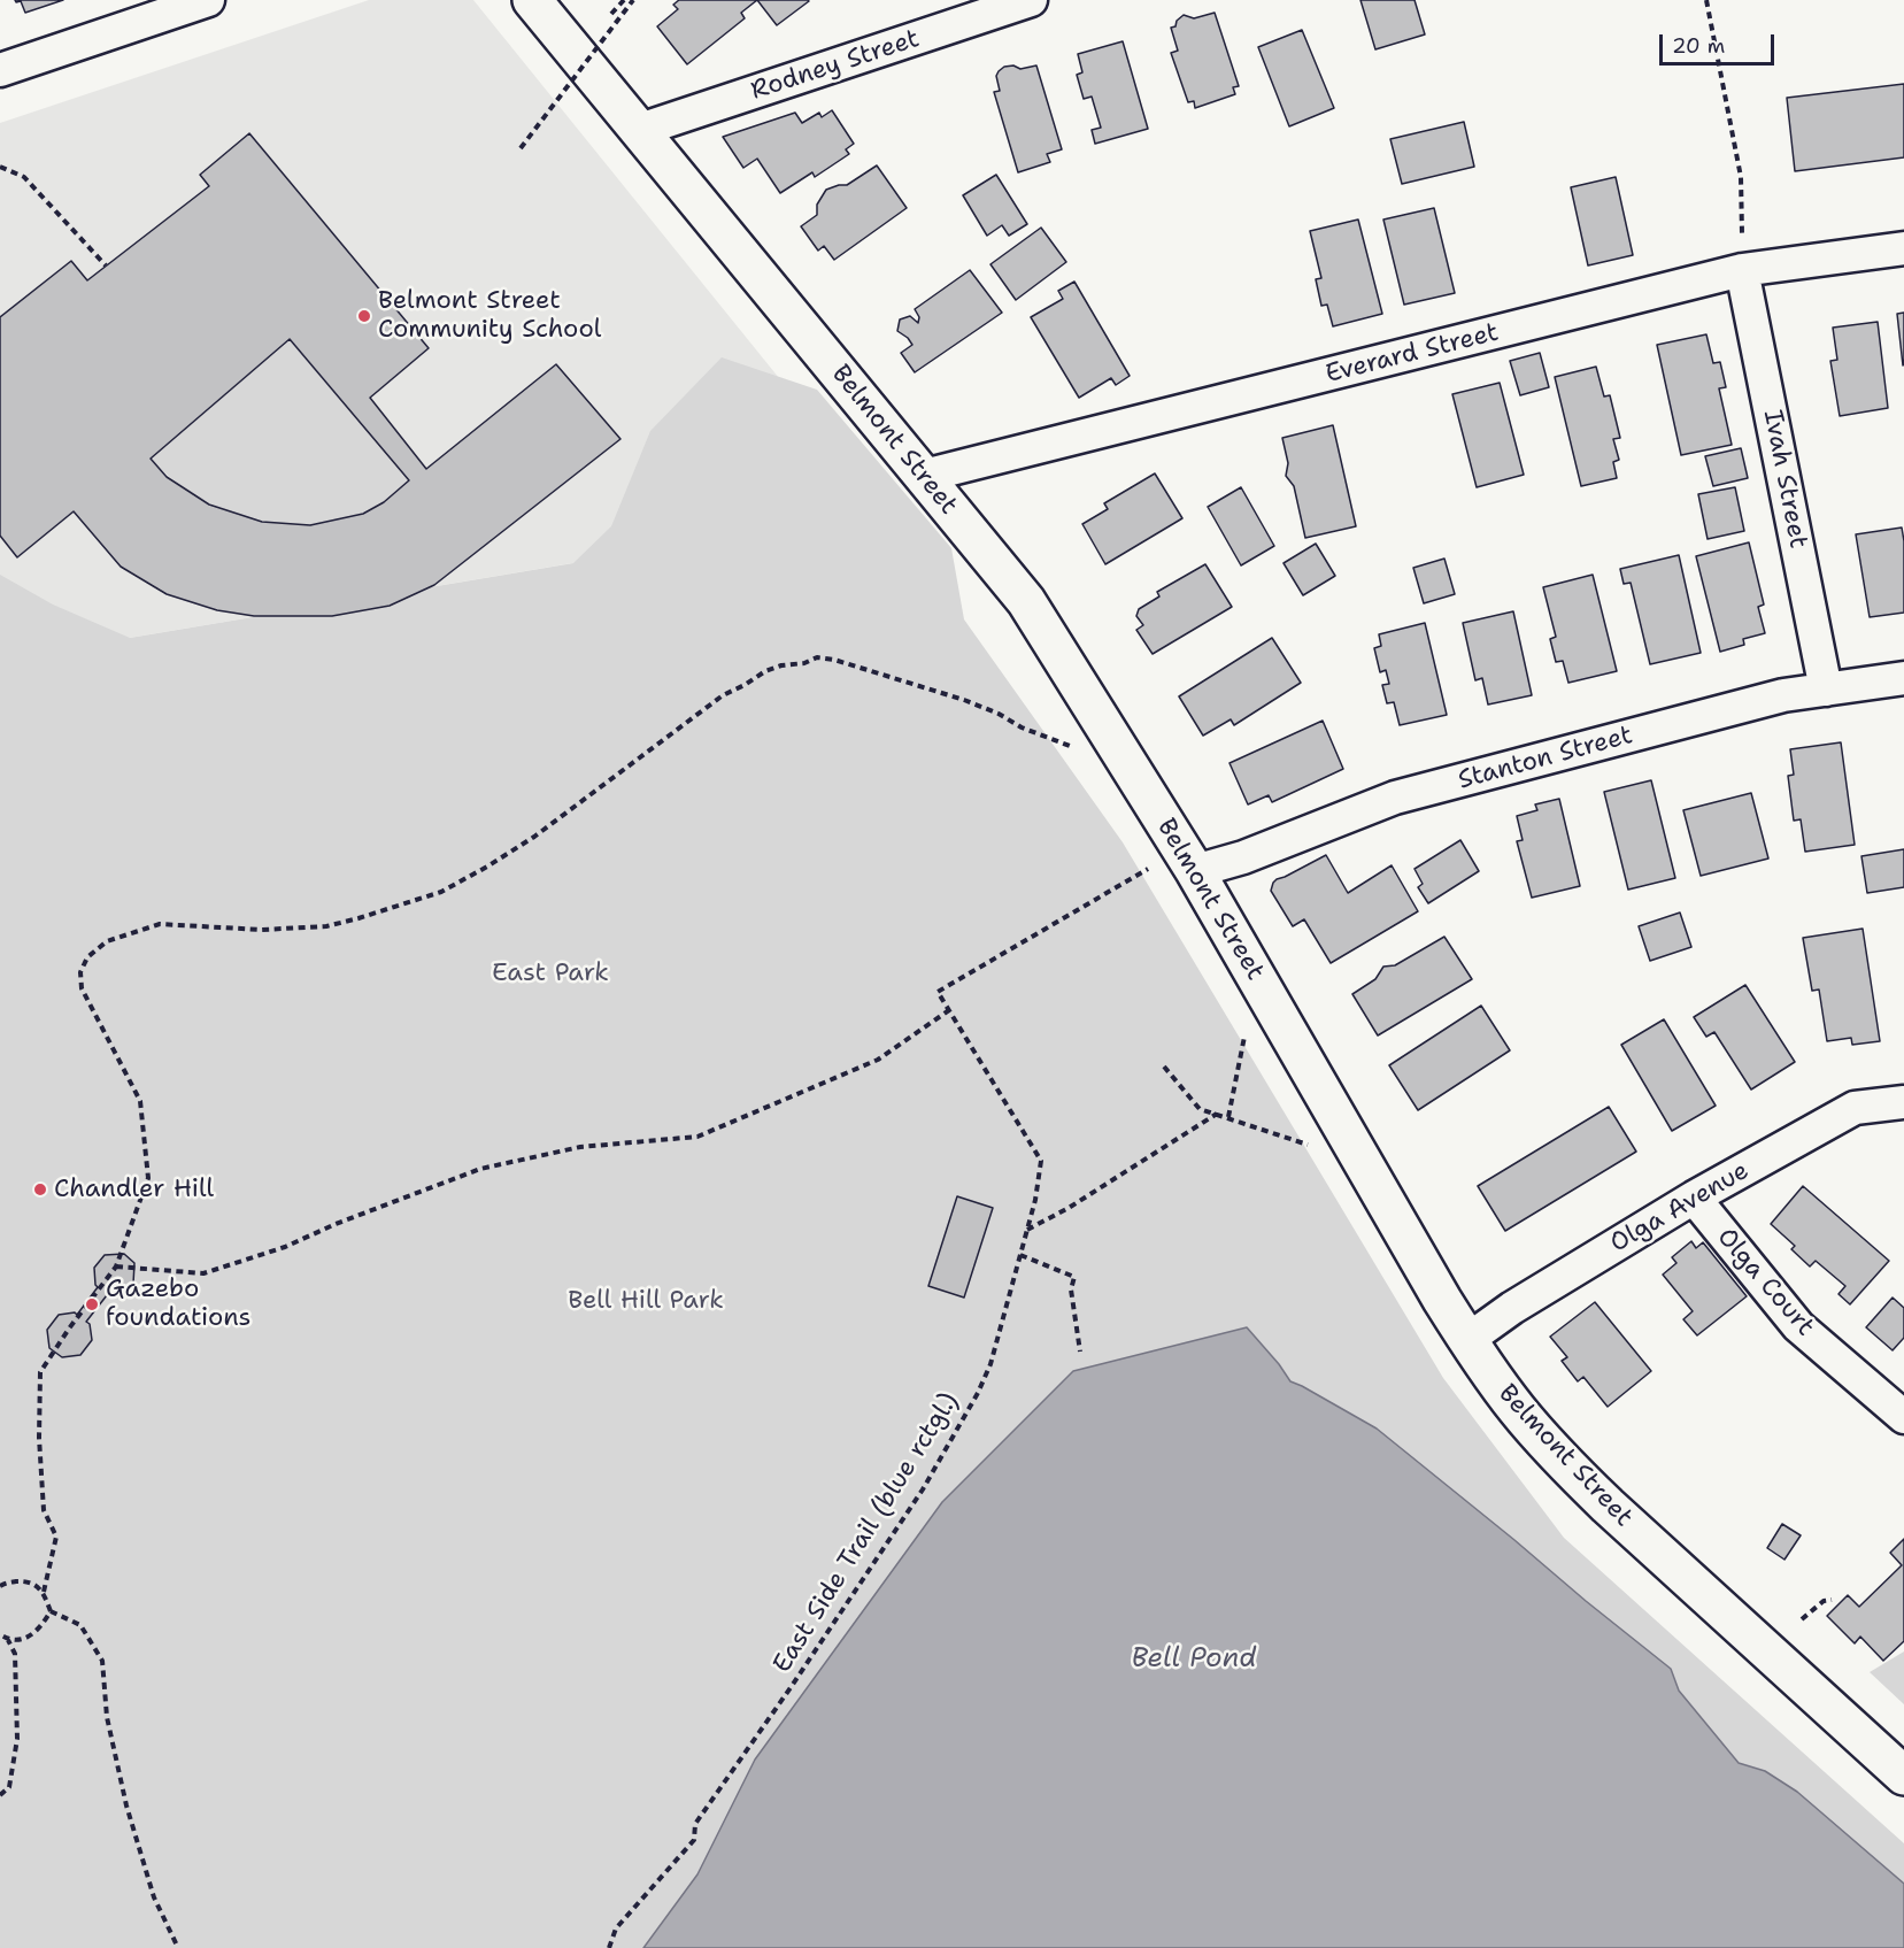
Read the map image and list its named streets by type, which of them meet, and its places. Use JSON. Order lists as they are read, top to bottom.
{
  "streets": {
    "highway": ["Belmont Street"],
    "street": [
      "Rodney Street",
      "Everard Street",
      "Ivah Street",
      "Stanton Street",
      "Olga Avenue",
      "Olga Court"
    ],
    "path": ["East Side Trail (blue rctgl.)"]
  },
  "crossings": [
    ["Rodney Street", "Belmont Street"],
    ["Everard Street", "Belmont Street"],
    ["Everard Street", "Ivah Street"],
    ["Belmont Street", "Stanton Street"],
    ["Belmont Street", "Olga Avenue"],
    ["Ivah Street", "Stanton Street"],
    ["Olga Avenue", "Olga Court"]
  ],
  "water": ["Bell Pond"],
  "parks": ["East Park", "Bell Hill Park"],
  "places": ["Belmont Street Community School", "Chandler Hill", "Gazebo foundations"],
  "scale_bar": "20 m"
}
